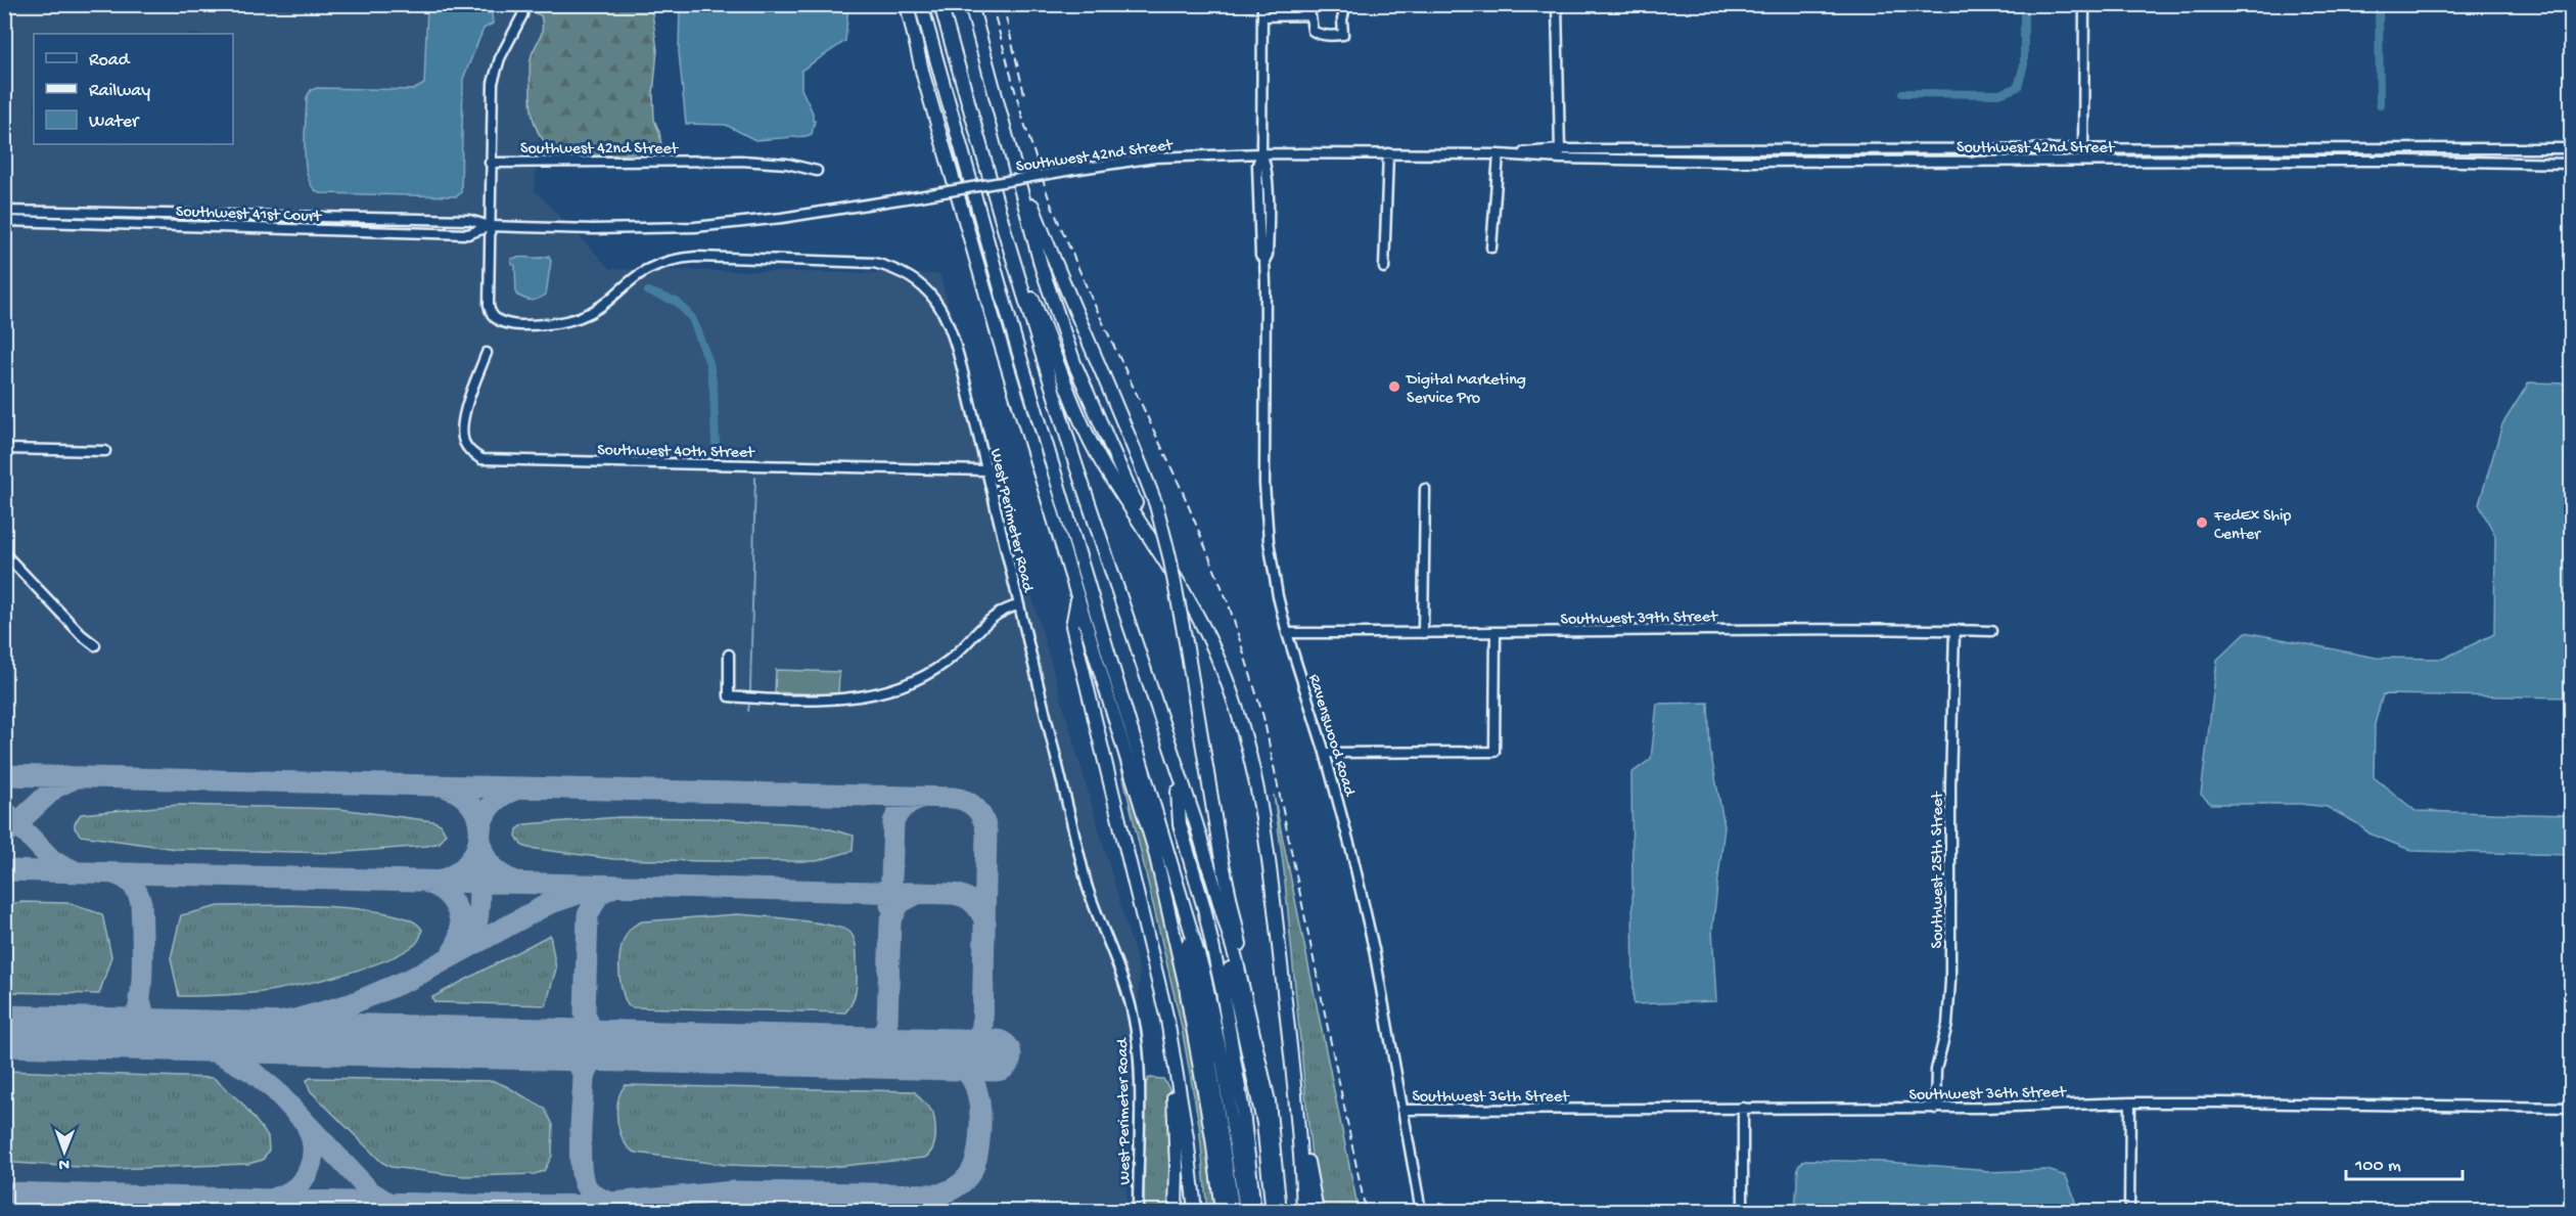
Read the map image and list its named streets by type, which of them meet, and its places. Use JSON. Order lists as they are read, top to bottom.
{
  "streets": {
    "street": [
      "Southwest 42nd Street",
      "Southwest 41st Court",
      "Southwest 40th Street",
      "West Perimeter Road",
      "Southwest 39th Street",
      "Ravenswood Road",
      "Southwest 25th Street",
      "Southwest 36th Street"
    ]
  },
  "crossings": [
    ["Southwest 42nd Street", "Southwest 41st Court"],
    ["Southwest 42nd Street", "Ravenswood Road"],
    ["Southwest 41st Court", "West Perimeter Road"],
    ["Southwest 40th Street", "West Perimeter Road"],
    ["Southwest 39th Street", "Ravenswood Road"],
    ["Southwest 39th Street", "Southwest 25th Street"],
    ["Ravenswood Road", "Southwest 36th Street"],
    ["Southwest 25th Street", "Southwest 36th Street"]
  ],
  "places": ["Digital Marketing Service Pro", "FedEx Ship Center"],
  "legend": ["Road", "Railway", "Water"],
  "scale_bar": "100 m",
  "north": "bottom"
}
